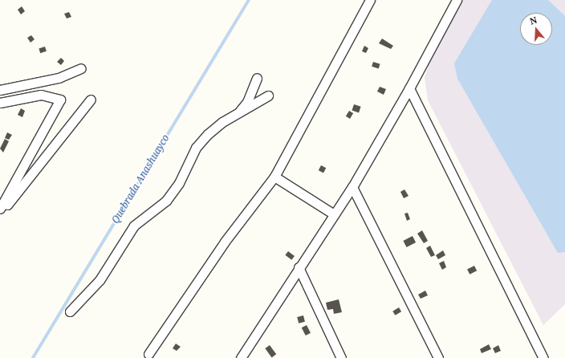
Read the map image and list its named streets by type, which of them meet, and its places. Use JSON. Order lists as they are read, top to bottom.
{
  "water": ["Quebrada Anashuayco"],
  "north": "top"
}
